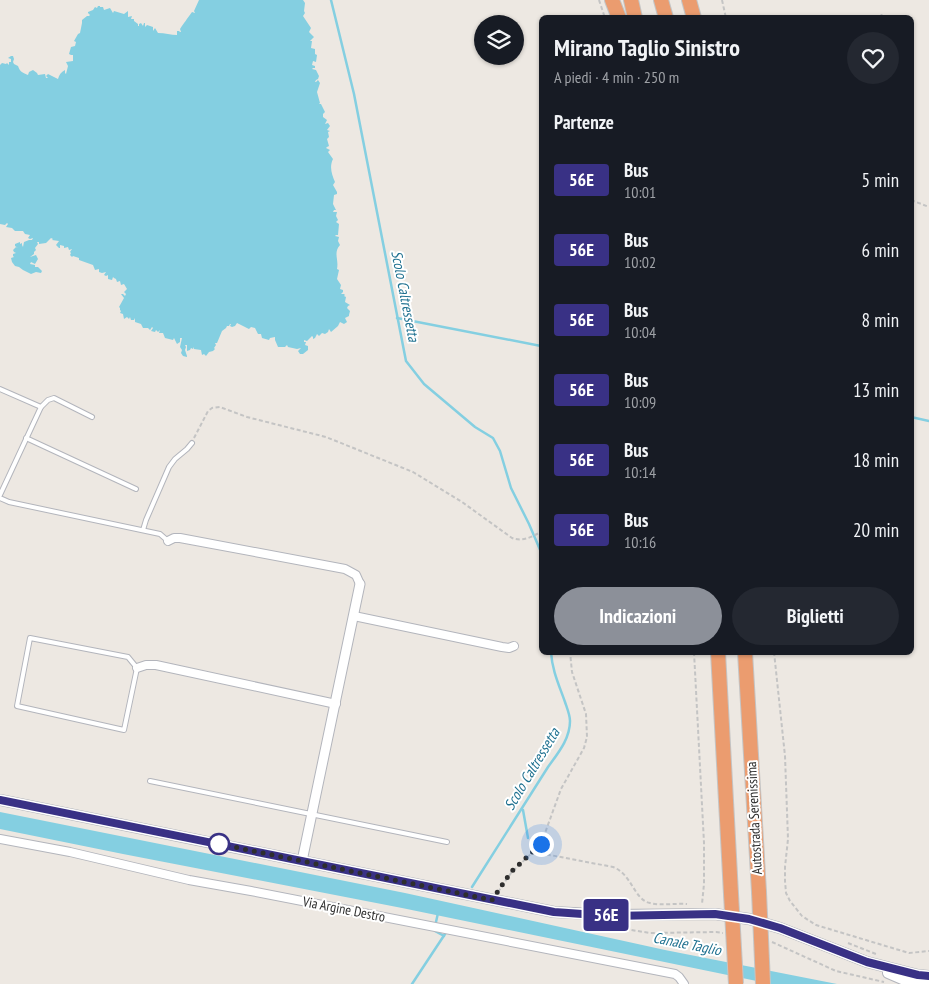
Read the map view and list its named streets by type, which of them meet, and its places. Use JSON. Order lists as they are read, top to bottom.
{
  "streets": {
    "highway": ["Autostrada Serenissima"],
    "street": ["Via Argine Destro"]
  },
  "water": ["Scolo Caltressetta", "Canale Taglio"],
  "lines": ["bus line 56E"],
  "page": {
    "on_map": "56E",
    "heading": [
      ["Mirano Taglio Sinistro", "A piedi · 4 min · 250 m"],
      "Partenze"
    ],
    "list": [
      {
        "mark": "56E",
        "name": "Bus",
        "note": "10:01",
        "value": "5 min"
      },
      {
        "mark": "56E",
        "name": "Bus",
        "note": "10:02",
        "value": "6 min"
      },
      {
        "mark": "56E",
        "name": "Bus",
        "note": "10:04",
        "value": "8 min"
      },
      {
        "mark": "56E",
        "name": "Bus",
        "note": "10:09",
        "value": "13 min"
      },
      {
        "mark": "56E",
        "name": "Bus",
        "note": "10:14",
        "value": "18 min"
      },
      {
        "mark": "56E",
        "name": "Bus",
        "note": "10:16",
        "value": "20 min"
      }
    ],
    "buttons": ["Indicazioni", "Biglietti"]
  }
}
